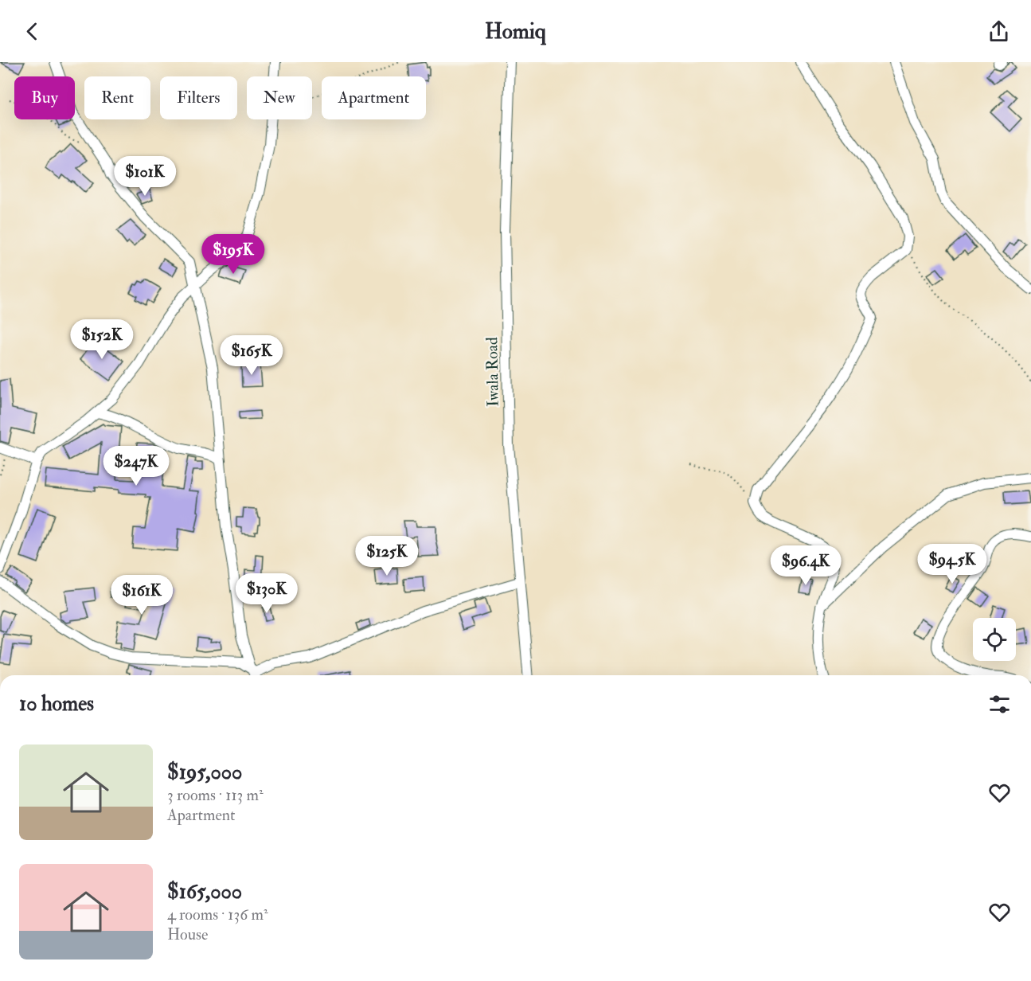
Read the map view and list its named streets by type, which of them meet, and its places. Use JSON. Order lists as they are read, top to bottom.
{
  "streets": {
    "street": ["Iwala Road"]
  },
  "page": {
    "header": "Homiq",
    "chip": [
      "Buy",
      "Rent",
      "Filters",
      "New",
      "Apartment"
    ],
    "price": [
      "$101K",
      "$195K",
      "$152K",
      "$165K",
      "$247K",
      "$125K",
      "$94.5K",
      "$96.4K",
      "$130K",
      "$161K"
    ],
    "heading": "10 homes",
    "list": [
      {
        "name": "$195,000",
        "note": "3 rooms · 113 m² · Apartment"
      },
      {
        "name": "$165,000",
        "note": "4 rooms · 136 m² · House"
      }
    ]
  }
}
